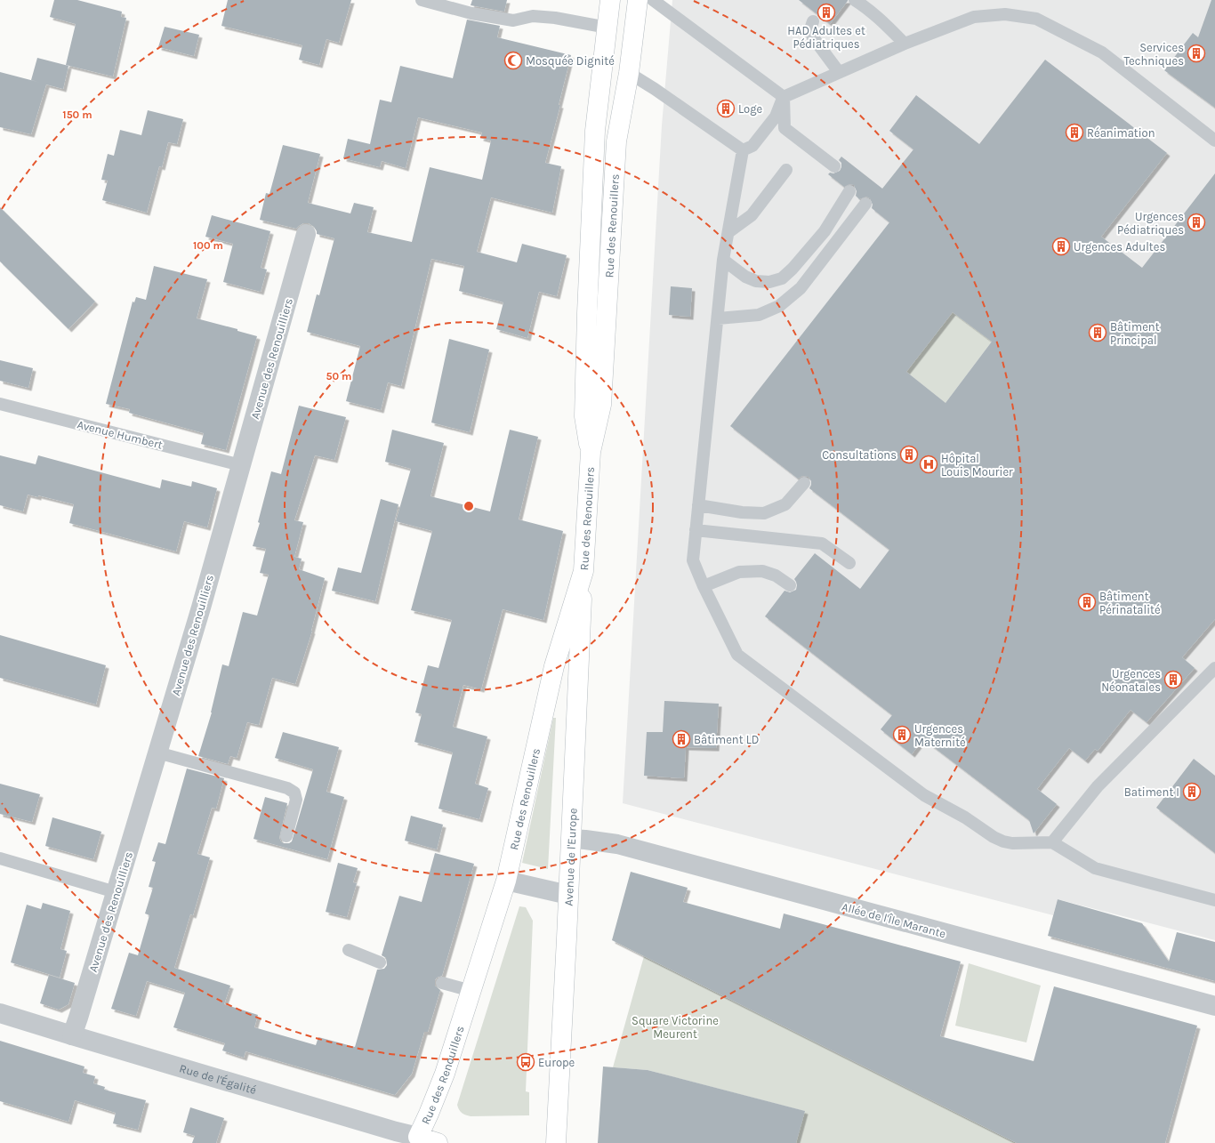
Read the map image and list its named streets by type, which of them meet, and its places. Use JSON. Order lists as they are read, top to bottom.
{
  "streets": {
    "street": [
      "Rue des Renouillers",
      "Avenue des Renouilliers",
      "Avenue de l'Europe",
      "Allée de l'Île Marante",
      "Rue de l'Égalité"
    ],
    "lane": ["Avenue Humbert"]
  },
  "crossings": [
    ["Rue des Renouillers", "Avenue de l'Europe"],
    ["Rue des Renouillers", "Rue de l'Égalité"],
    ["Avenue des Renouilliers", "Avenue Humbert"],
    ["Avenue des Renouilliers", "Rue de l'Égalité"],
    ["Avenue de l'Europe", "Allée de l'Île Marante"]
  ],
  "parks": ["Square Victorine Meurent"],
  "places": {
    "building": [
      "HAD Adultes et Pédiatriques",
      "Services Techniques",
      "Loge",
      "Réanimation",
      "Urgences Pédiatriques",
      "Urgences Adultes",
      "Bâtiment Principal",
      "Consultations",
      "Bâtiment Périnatalité",
      "Urgences Néonatales",
      "Urgences Maternité",
      "Bâtiment LD",
      "Batiment I"
    ],
    "mosque": ["Mosquée Dignité"],
    "hospital": ["Hôpital Louis Mourier"],
    "bus stop": ["Europe"]
  },
  "rings": ["150 m", "100 m", "50 m"]
}
